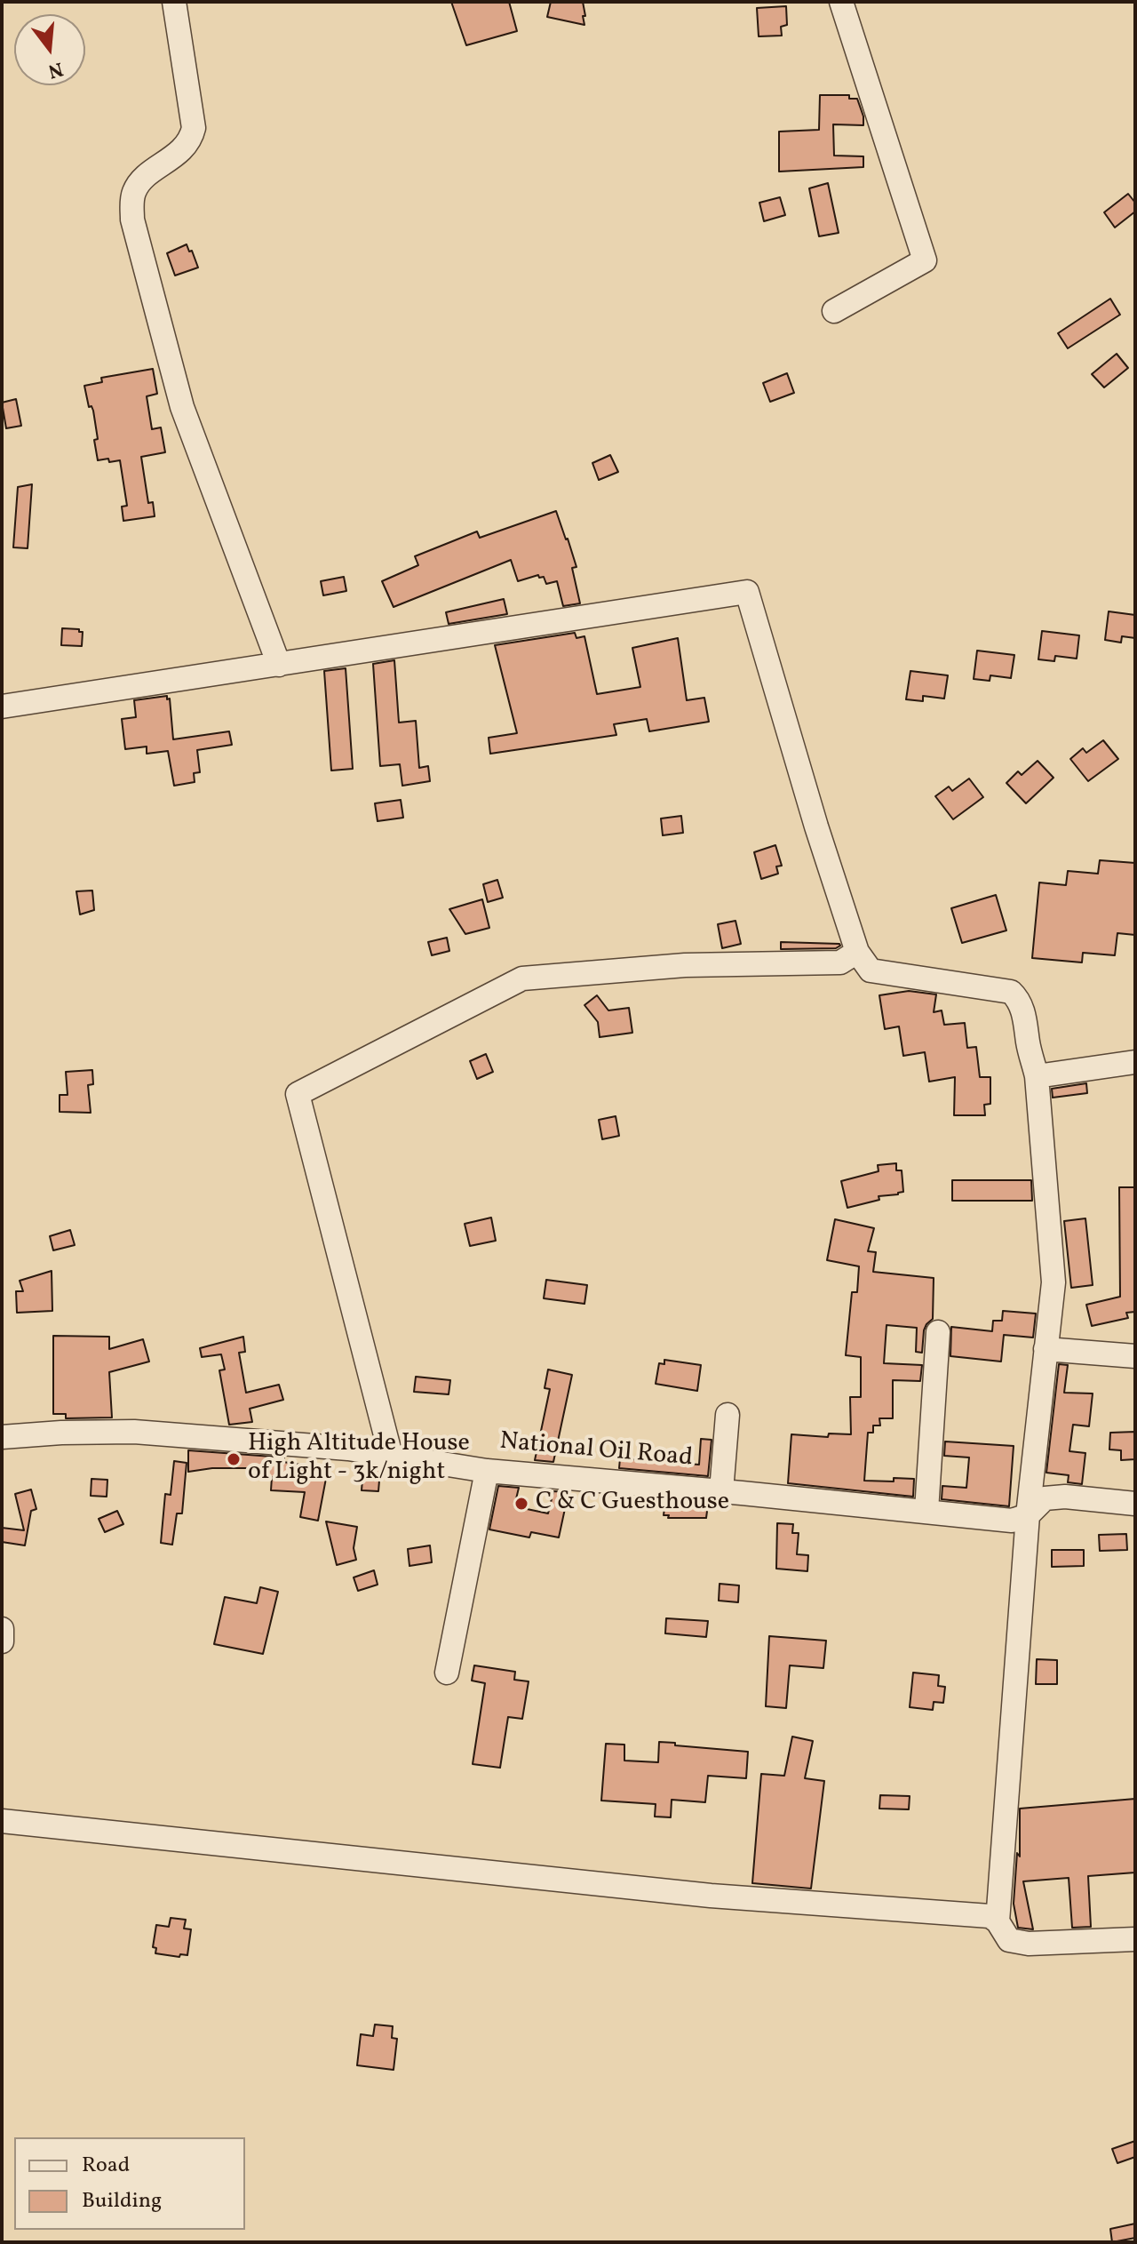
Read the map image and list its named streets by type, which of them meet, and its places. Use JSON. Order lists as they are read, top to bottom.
{
  "streets": {
    "street": ["National Oil Road"]
  },
  "places": ["High Altitude House of Light - 3k/night", "C & C Guesthouse"],
  "legend": ["Road", "Building"],
  "north": "bottom"
}
